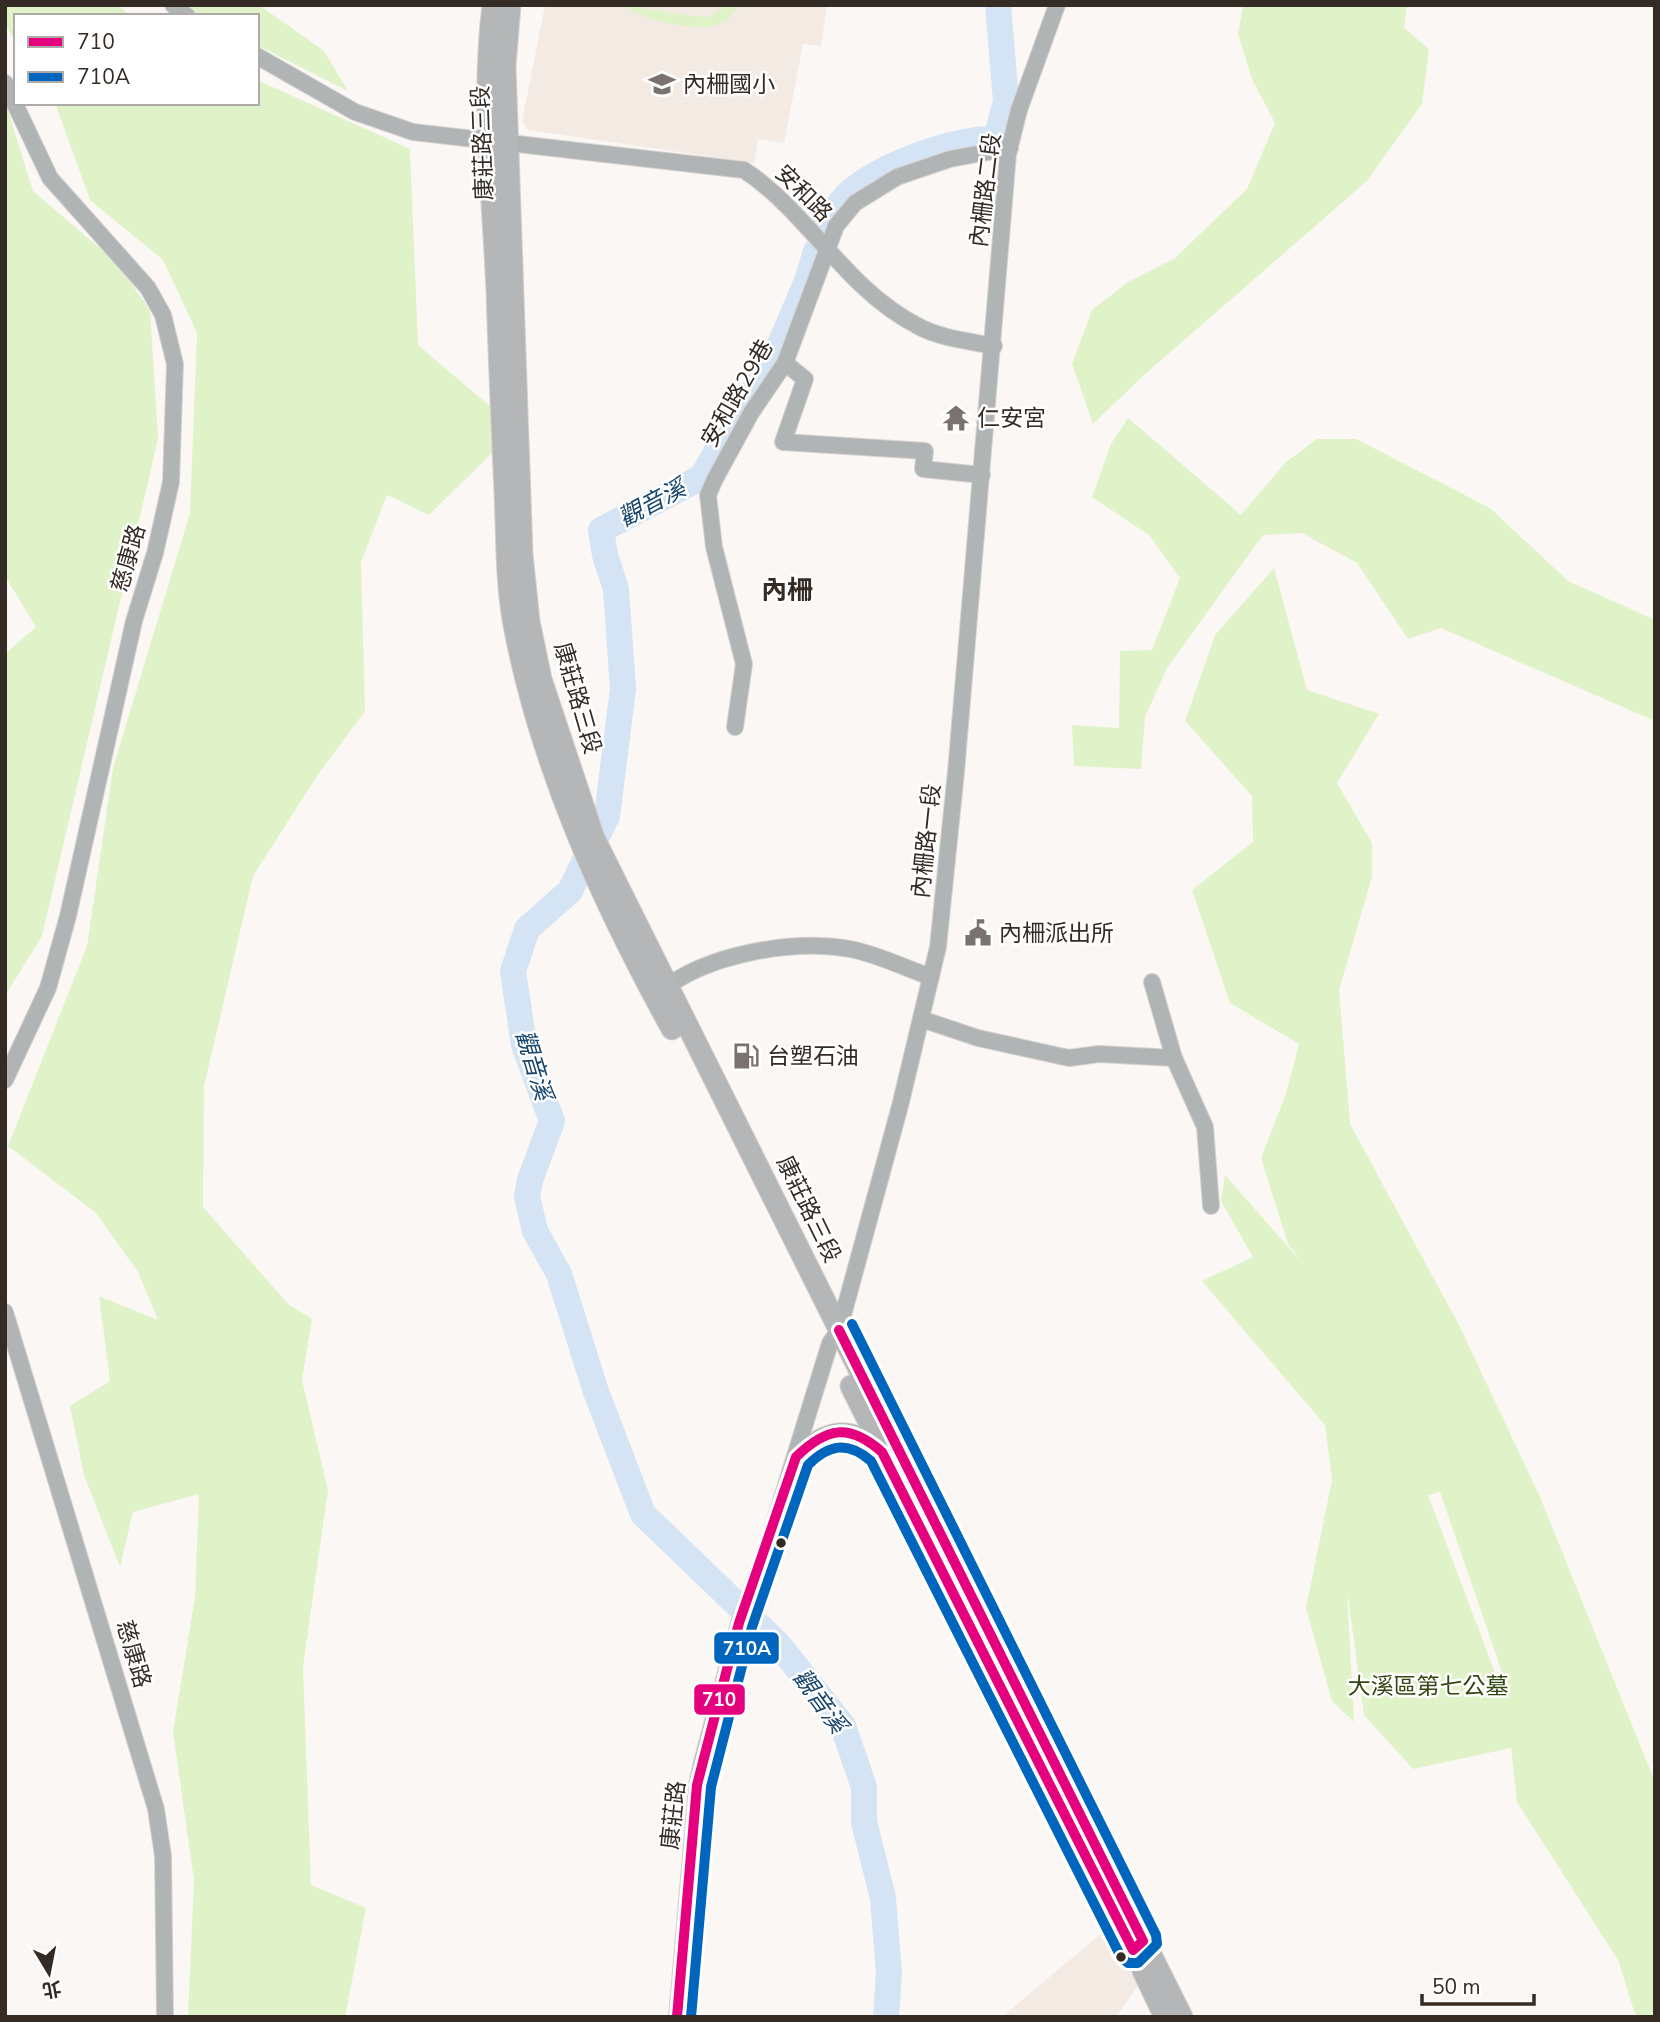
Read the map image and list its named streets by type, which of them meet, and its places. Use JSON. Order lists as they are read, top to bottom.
{
  "streets": {
    "main road": ["康莊路三段"],
    "street": [
      "內柵路二段",
      "安和路",
      "安和路29巷",
      "慈康路",
      "內柵路一段",
      "康莊路"
    ]
  },
  "crossings": [
    ["康莊路三段", "安和路"],
    ["康莊路三段", "內柵路一段"],
    ["內柵路二段", "安和路"],
    ["內柵路二段", "安和路29巷"],
    ["內柵路二段", "內柵路一段"],
    ["安和路", "安和路29巷"],
    ["安和路", "內柵路一段"]
  ],
  "districts": ["內柵"],
  "water": ["觀音溪"],
  "parks": ["大溪區第七公墓"],
  "places": {
    "school or university": ["內柵國小"],
    "temple": ["仁安宮"],
    "public building": ["內柵派出所"],
    "fuel station": ["台塑石油"]
  },
  "lines": ["transit line 710A", "transit line 710"],
  "legend": ["710", "710A"],
  "scale_bar": "50 m",
  "north": "bottom"
}
